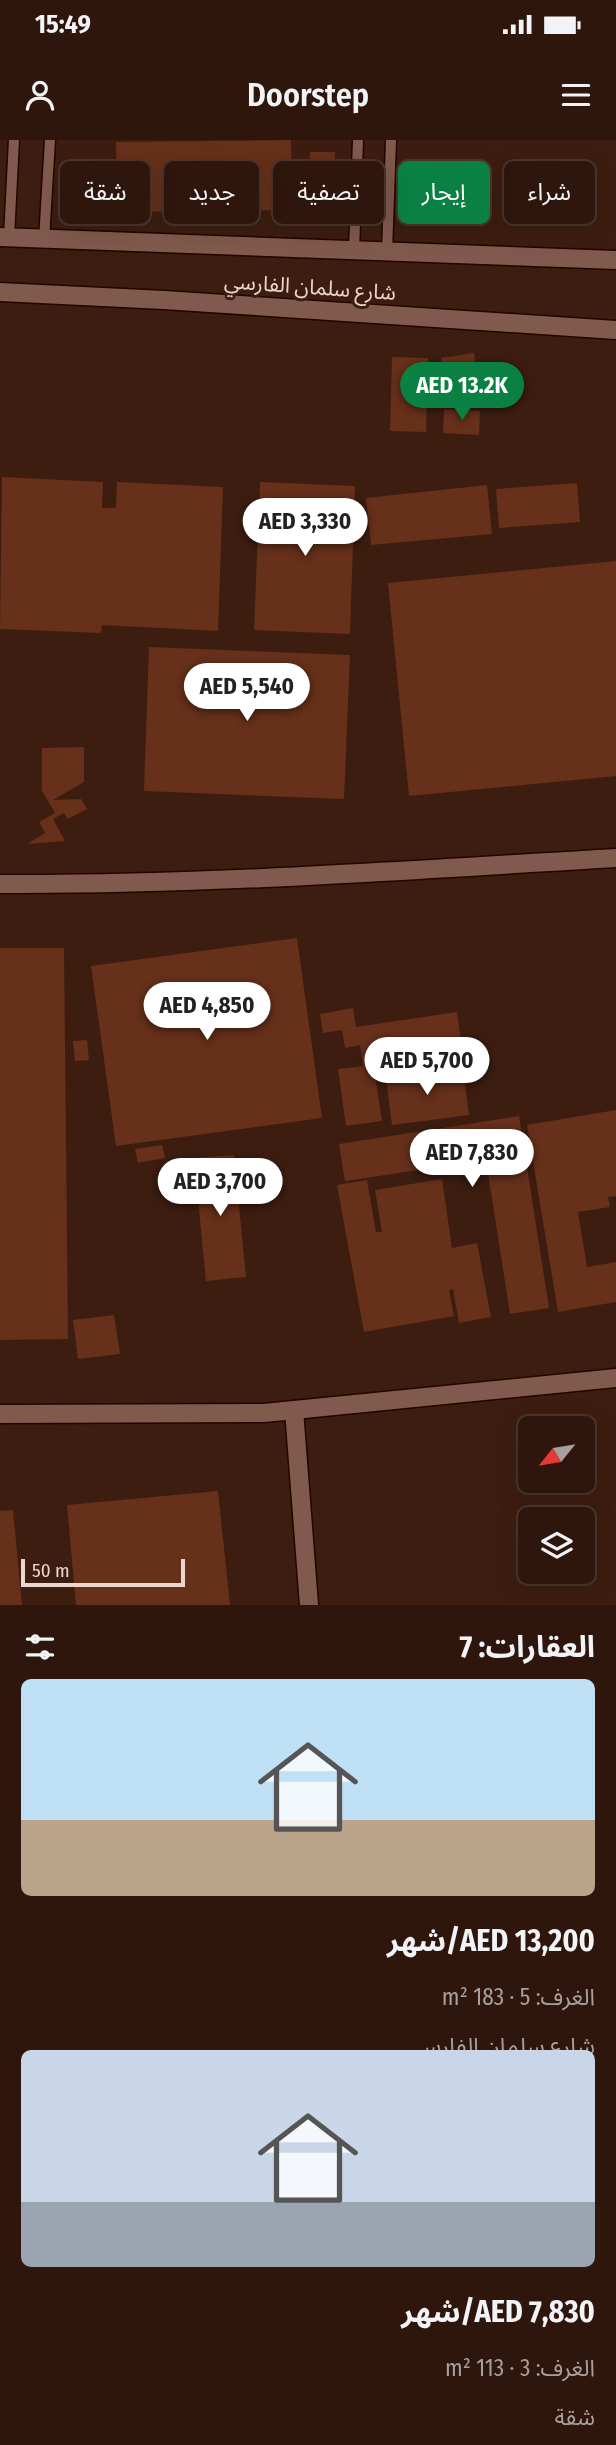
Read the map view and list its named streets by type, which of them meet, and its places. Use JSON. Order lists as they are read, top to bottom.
{
  "streets": {
    "street": ["شارع سلمان الفارسي"]
  },
  "scale_bar": "50 m",
  "north": "bottom left",
  "page": {
    "status": "15:49",
    "header": "Doorstep",
    "chip": [
      "شراء",
      "إيجار",
      "تصفية",
      "جديد",
      "شقة"
    ],
    "price": [
      "AED 13.2K",
      "AED 3,330",
      "AED 5,540",
      "AED 4,850",
      "AED 5,700",
      "AED 7,830",
      "AED 3,700"
    ],
    "scale": "50 m",
    "heading": "العقارات: 7",
    "list": [
      {
        "name": "AED 13,200/شهر",
        "note": "الغرف: 5 · 183 m² · شارع سلمان الفارسي"
      },
      {
        "name": "AED 7,830/شهر",
        "note": "الغرف: 3 · 113 m² · شقة"
      }
    ]
  }
}
